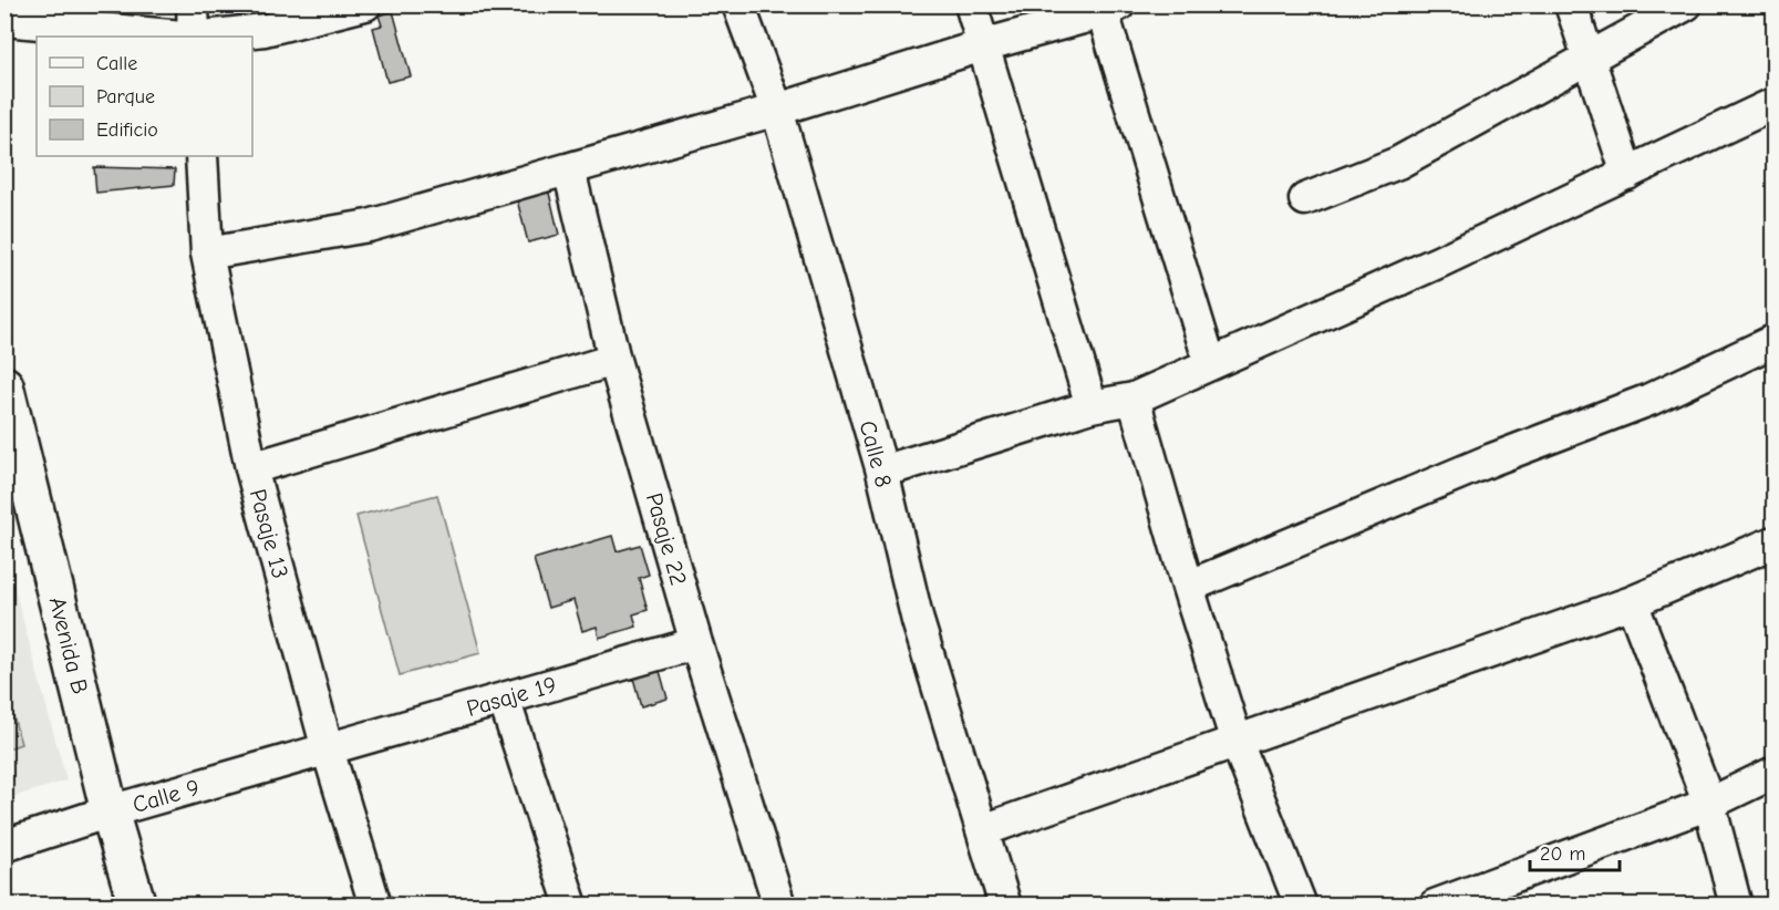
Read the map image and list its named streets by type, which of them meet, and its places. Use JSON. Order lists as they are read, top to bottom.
{
  "streets": {
    "main road": ["Avenida B"],
    "street": [
      "Calle 8",
      "Pasaje 13",
      "Pasaje 22",
      "Pasaje 19",
      "Calle 9"
    ]
  },
  "crossings": [
    ["Pasaje 13", "Pasaje 19"],
    ["Pasaje 13", "Calle 9"],
    ["Pasaje 22", "Pasaje 19"],
    ["Avenida B", "Calle 9"],
    ["Pasaje 19", "Calle 9"]
  ],
  "legend": ["Calle", "Parque", "Edificio"],
  "scale_bar": "20 m"
}
